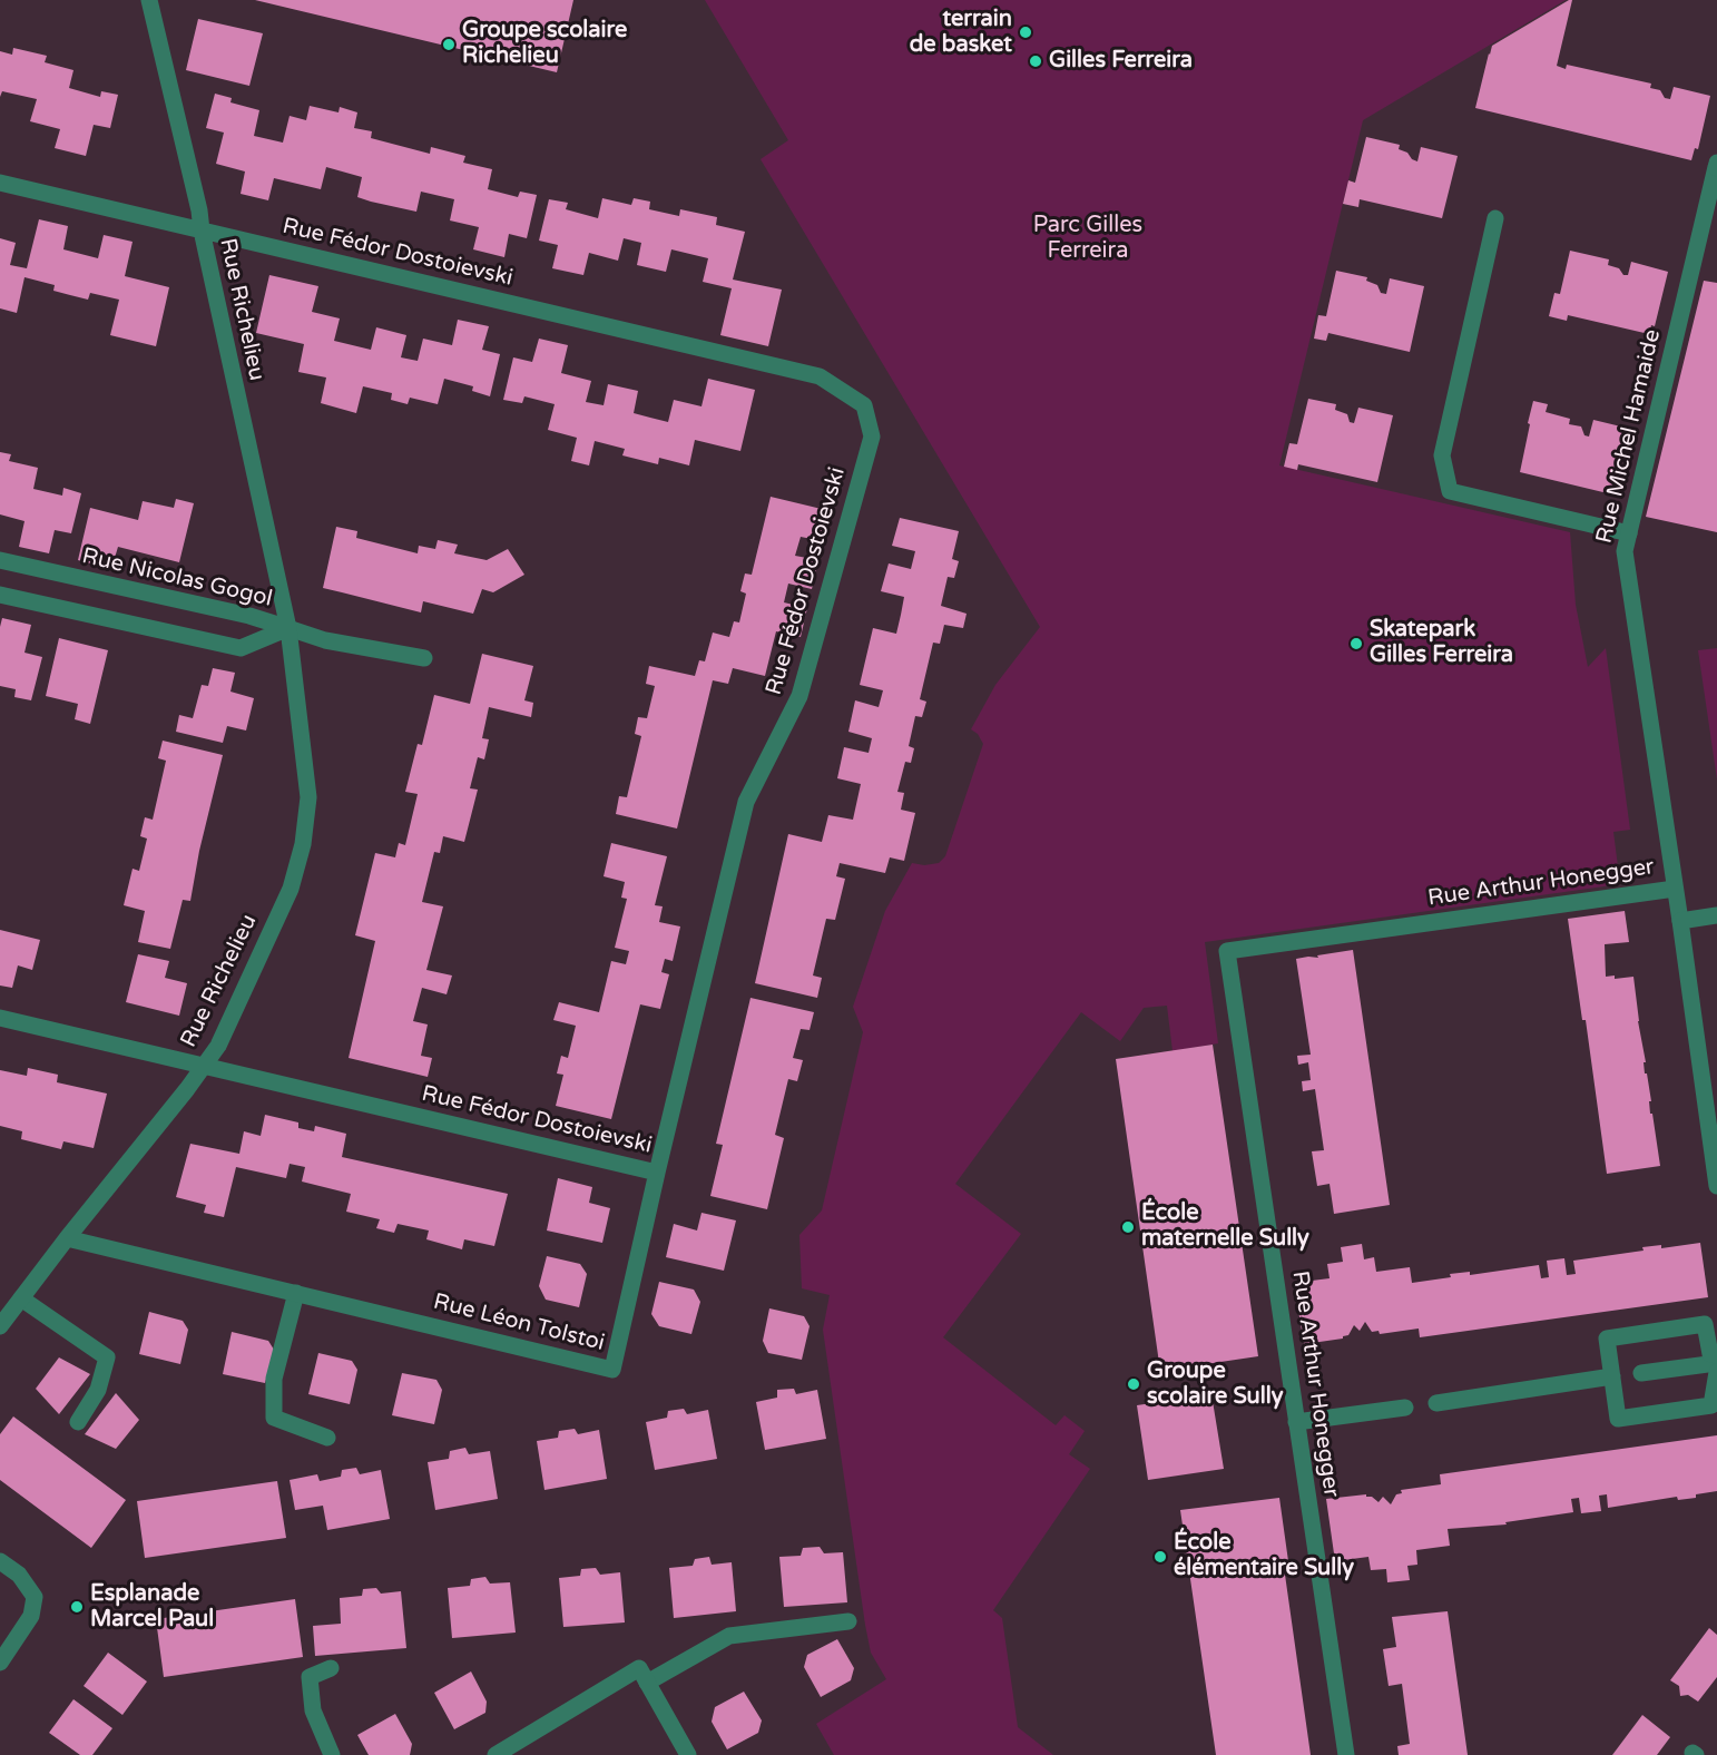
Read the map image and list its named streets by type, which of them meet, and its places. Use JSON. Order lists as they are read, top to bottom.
{
  "streets": {
    "street": [
      "Rue Fédor Dostoievski",
      "Rue Richelieu",
      "Rue Michel Hamaide",
      "Rue Nicolas Gogol",
      "Rue Arthur Honegger",
      "Rue Léon Tolstoi"
    ]
  },
  "crossings": [
    ["Rue Fédor Dostoievski", "Rue Richelieu"],
    ["Rue Fédor Dostoievski", "Rue Léon Tolstoi"],
    ["Rue Richelieu", "Rue Nicolas Gogol"],
    ["Rue Richelieu", "Rue Léon Tolstoi"],
    ["Rue Michel Hamaide", "Rue Arthur Honegger"]
  ],
  "parks": ["Parc Gilles Ferreira"],
  "places": [
    "terrain de basket",
    "Groupe scolaire Richelieu",
    "Gilles Ferreira",
    "Skatepark Gilles Ferreira",
    "École maternelle Sully",
    "Groupe scolaire Sully",
    "École élémentaire Sully",
    "Esplanade Marcel Paul"
  ]
}
